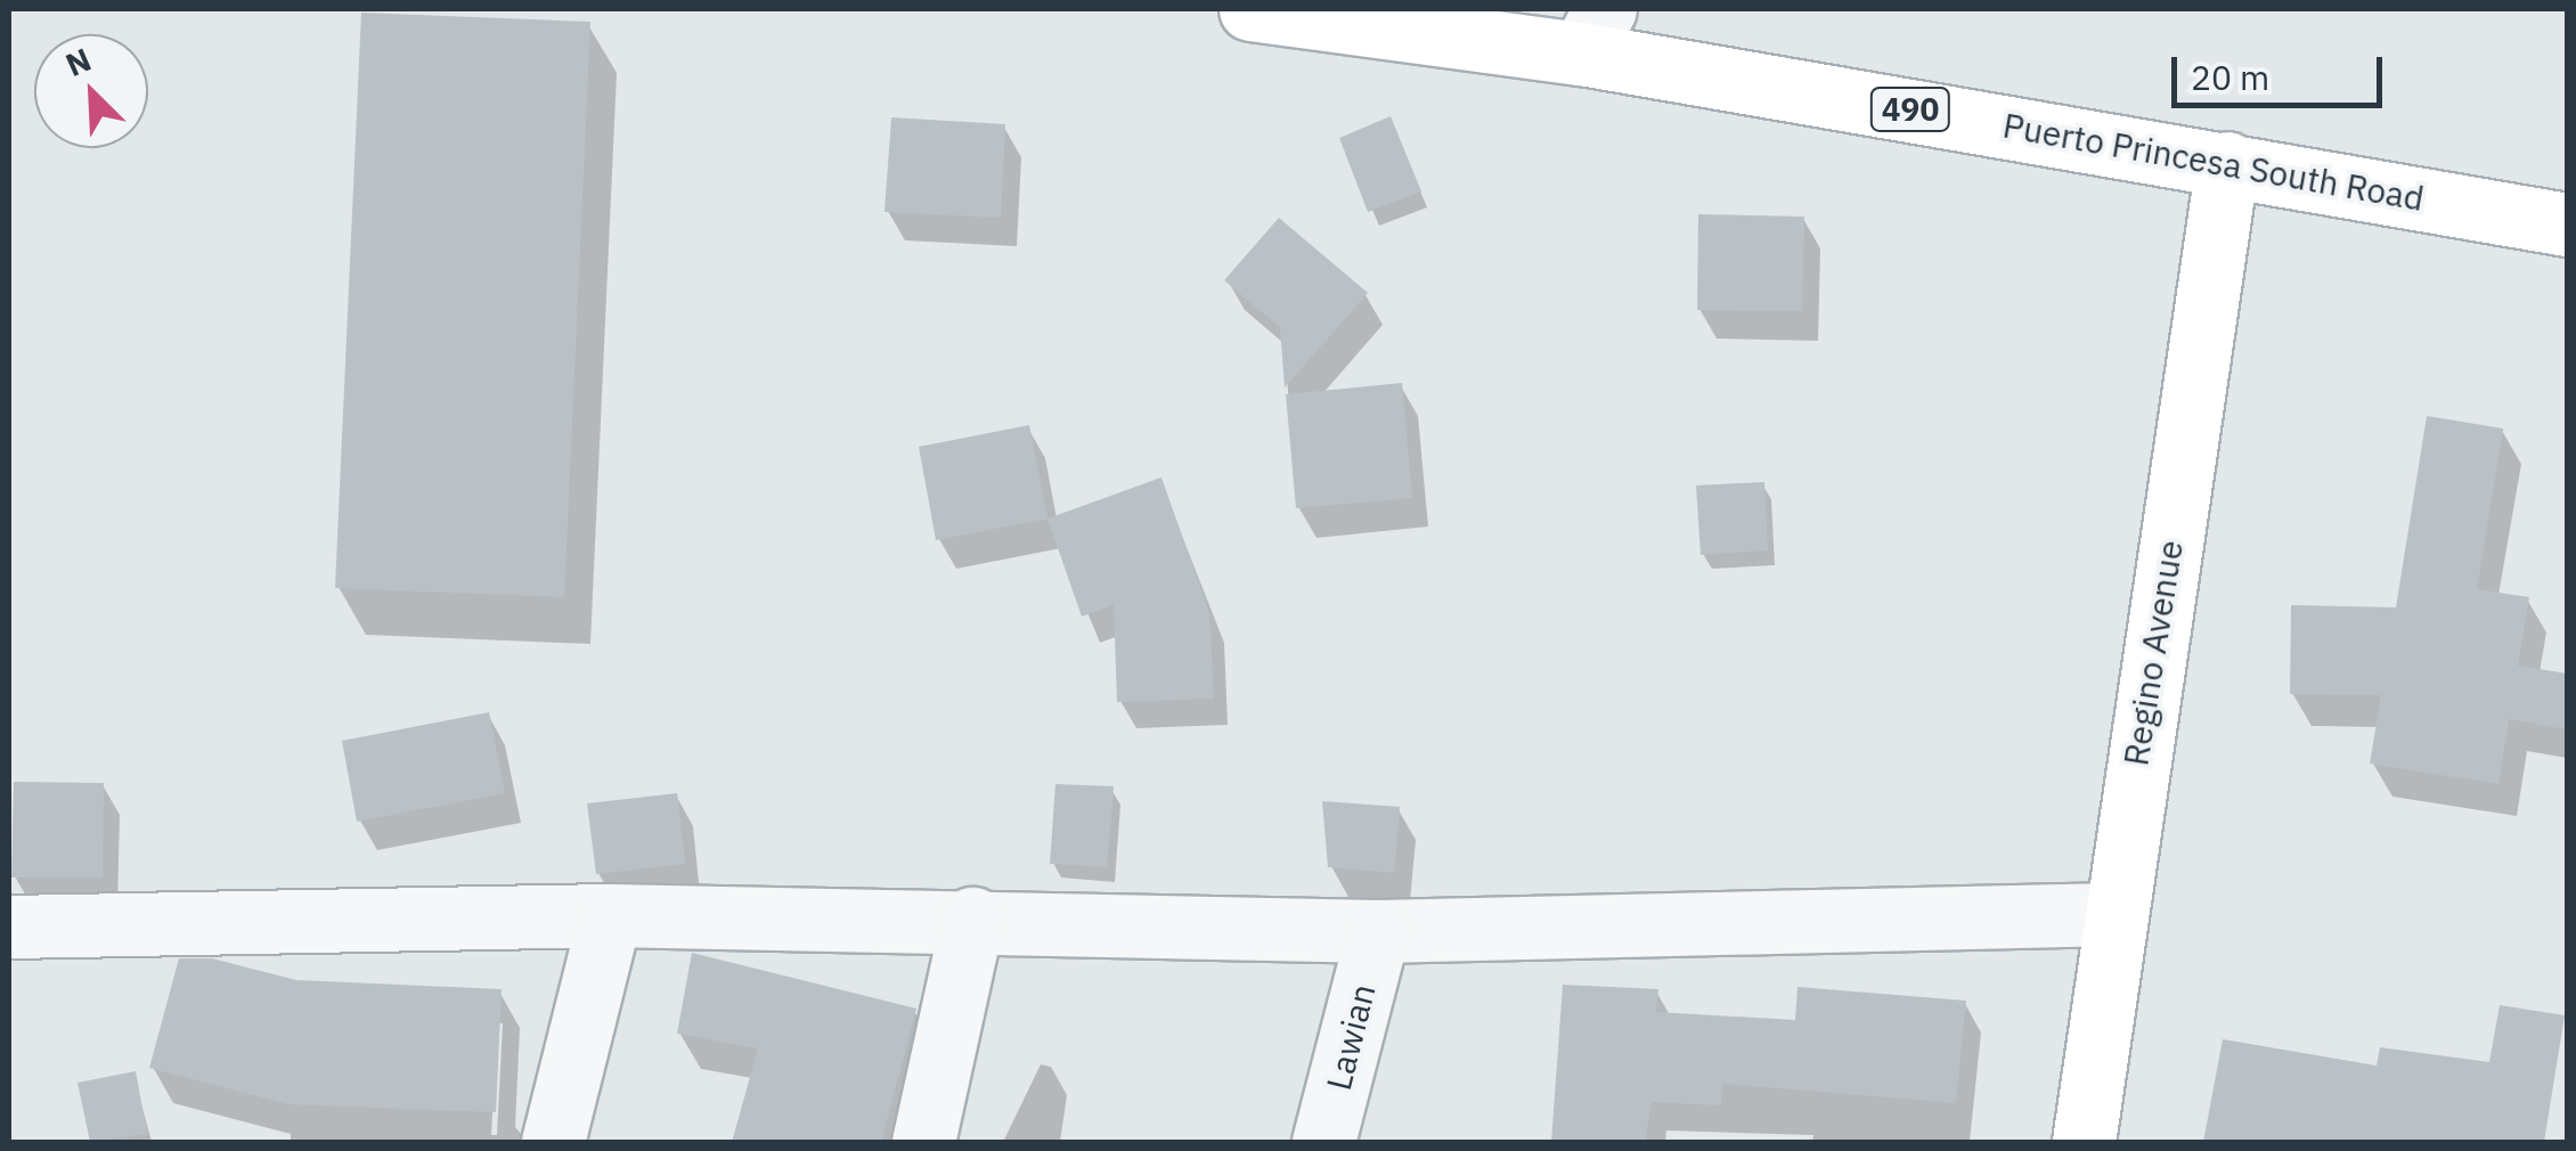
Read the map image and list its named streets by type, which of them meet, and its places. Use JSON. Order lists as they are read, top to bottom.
{
  "streets": {
    "main road": ["490", "Puerto Princesa South Road", "Regino Avenue"],
    "street": ["Lawian"]
  },
  "crossings": [
    ["Puerto Princesa South Road", "Regino Avenue"]
  ],
  "scale_bar": "20 m",
  "north": "top left"
}
